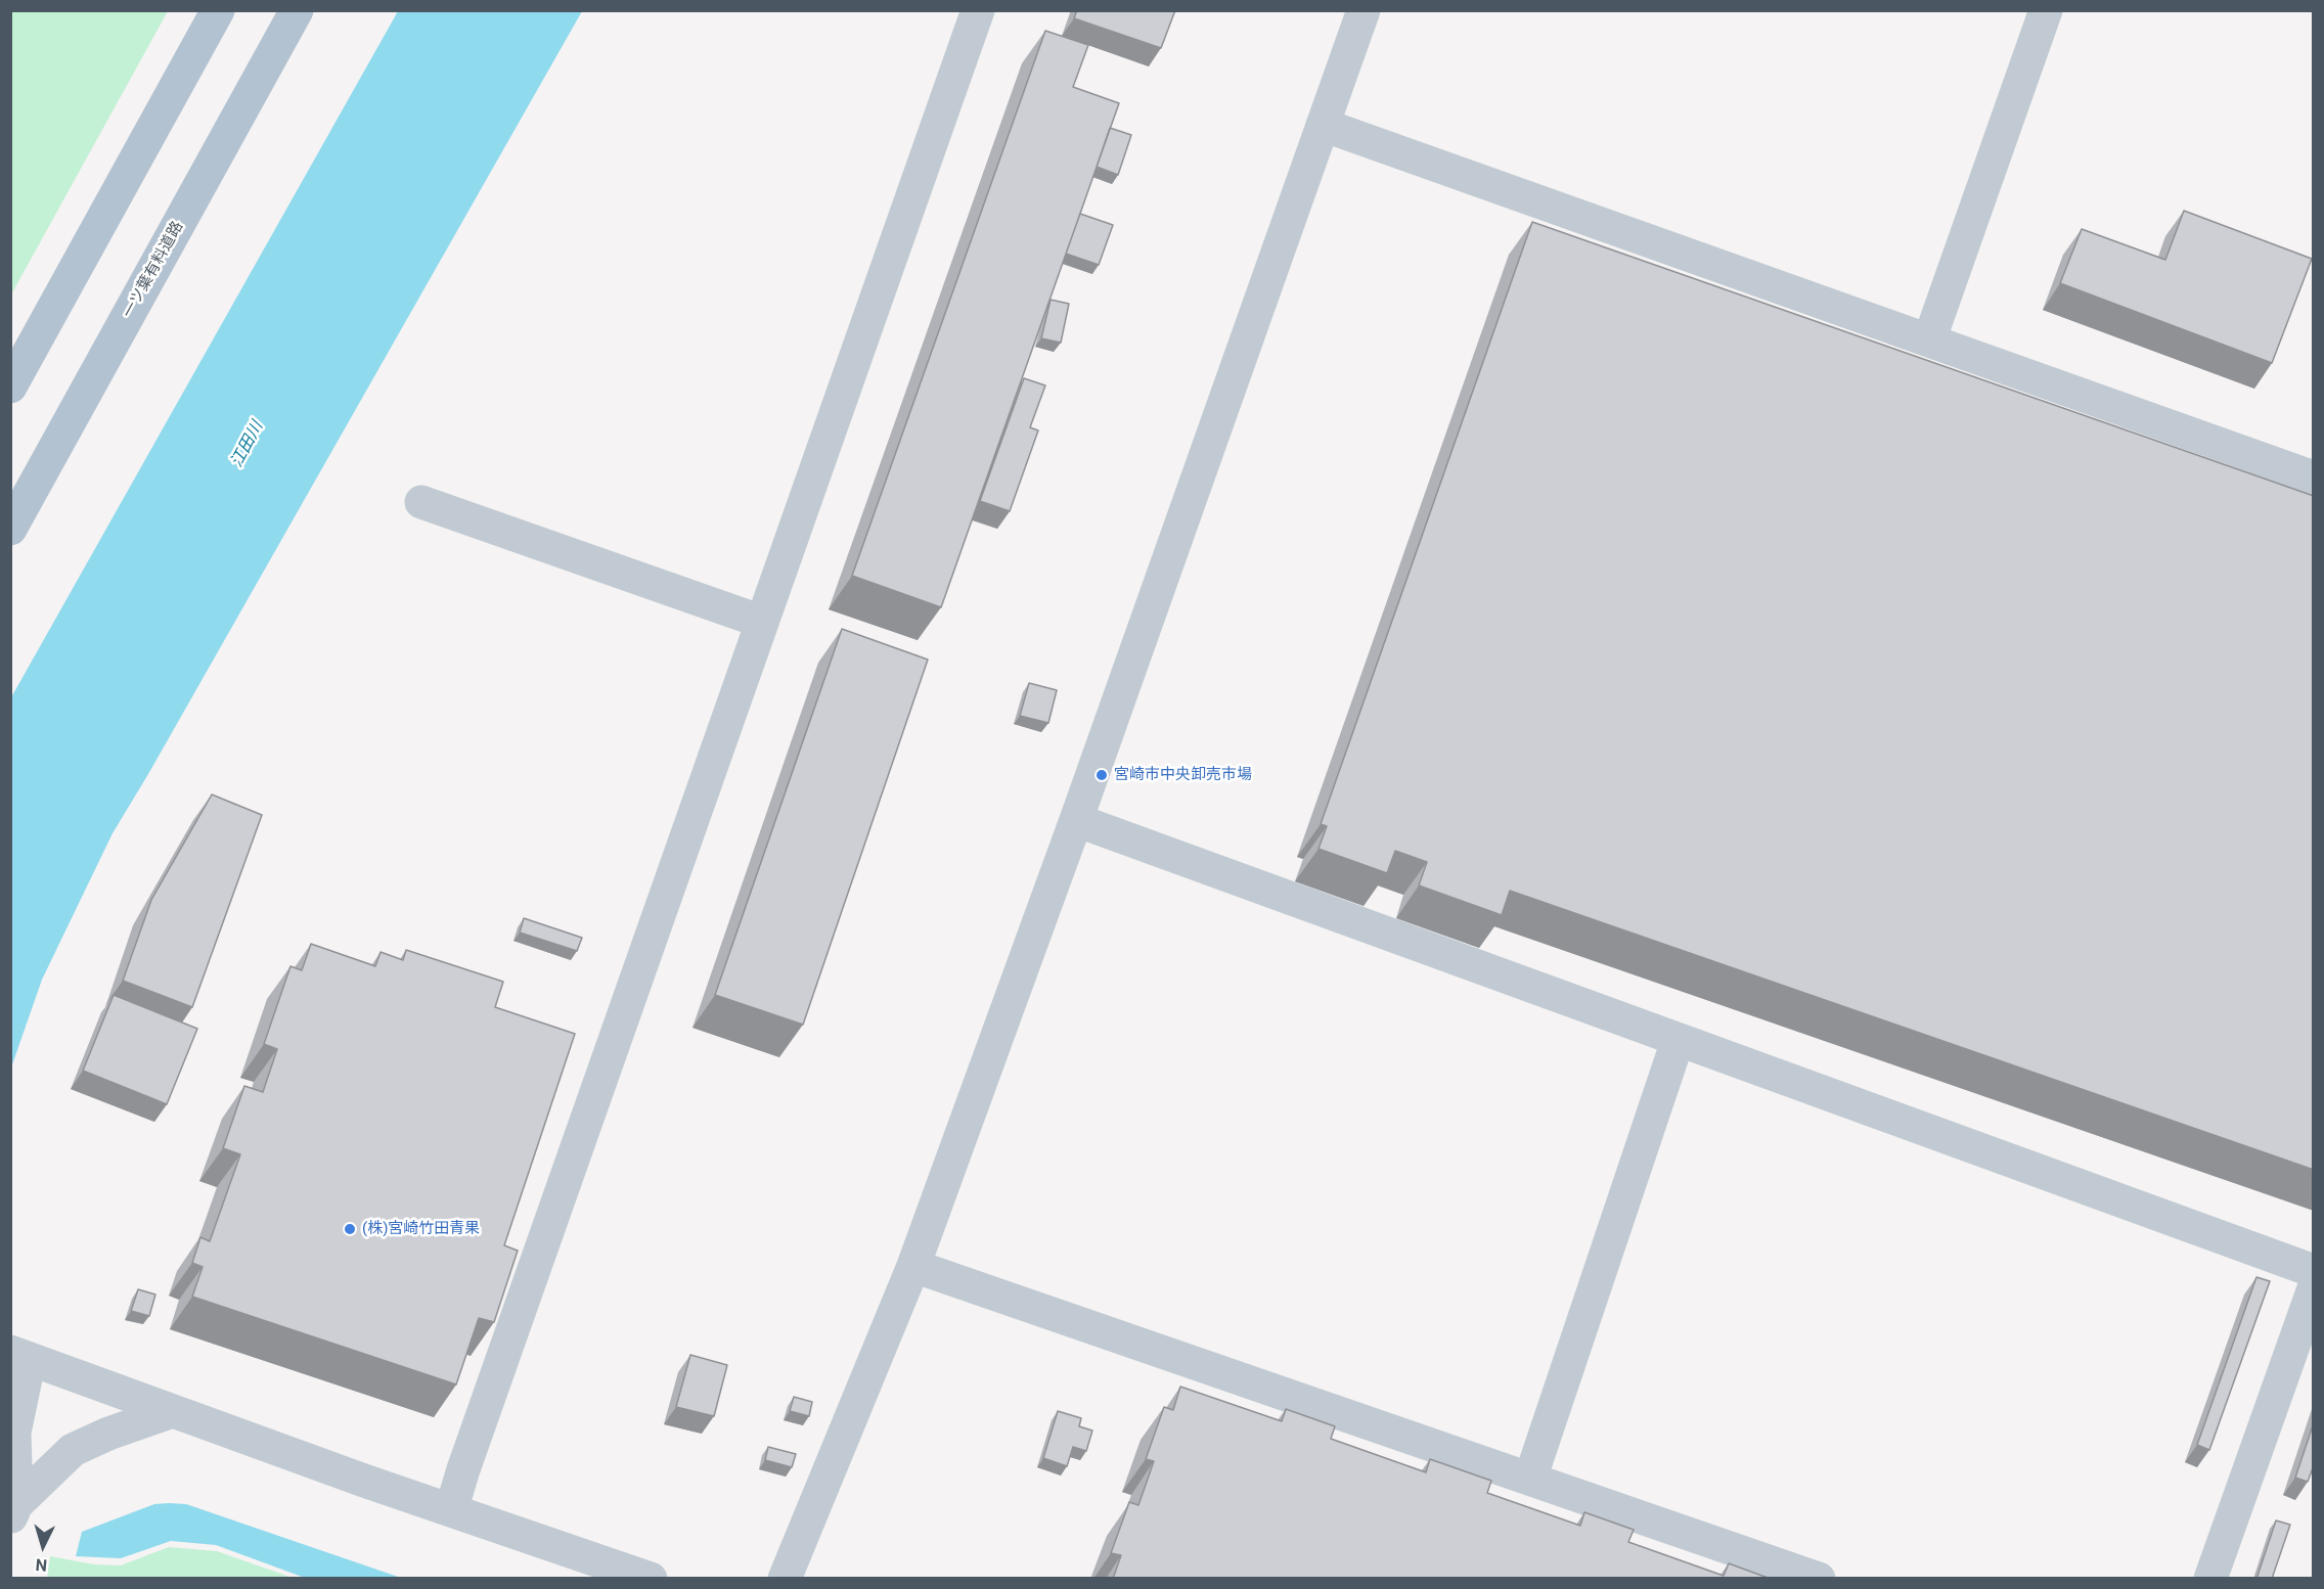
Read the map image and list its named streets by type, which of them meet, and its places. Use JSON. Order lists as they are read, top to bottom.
{
  "streets": {
    "main road": ["一ツ葉有料道路"]
  },
  "water": ["江田川"],
  "places": ["宮崎市中央卸売市場", "(株)宮崎竹田青果"],
  "north": "bottom"
}
